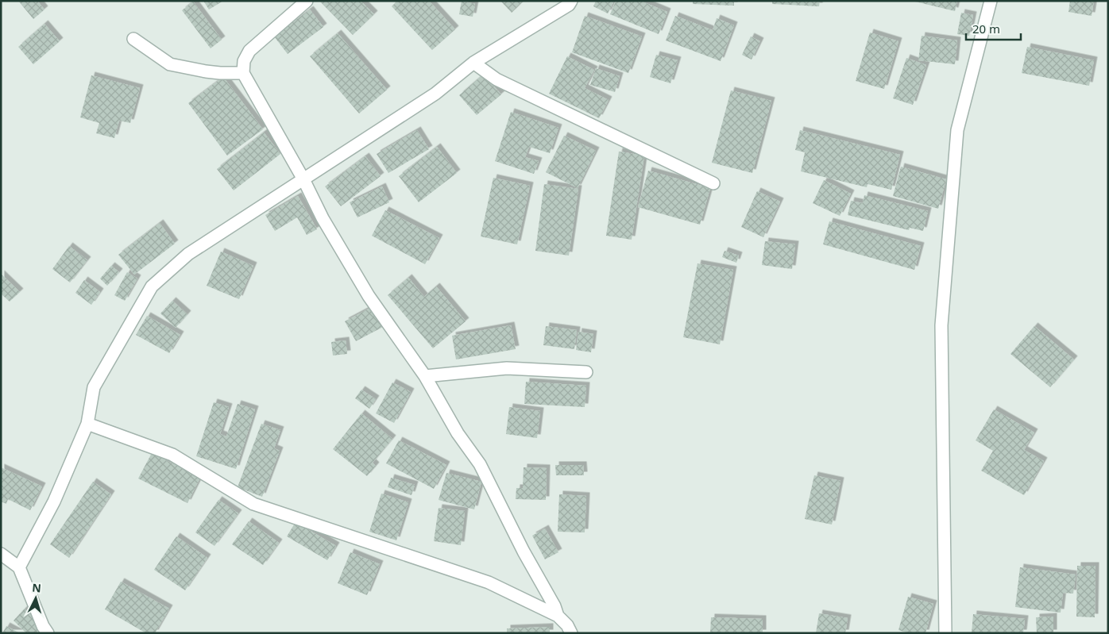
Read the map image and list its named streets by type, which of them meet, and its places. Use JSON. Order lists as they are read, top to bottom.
{
  "scale_bar": "20 m",
  "north": "top"
}
